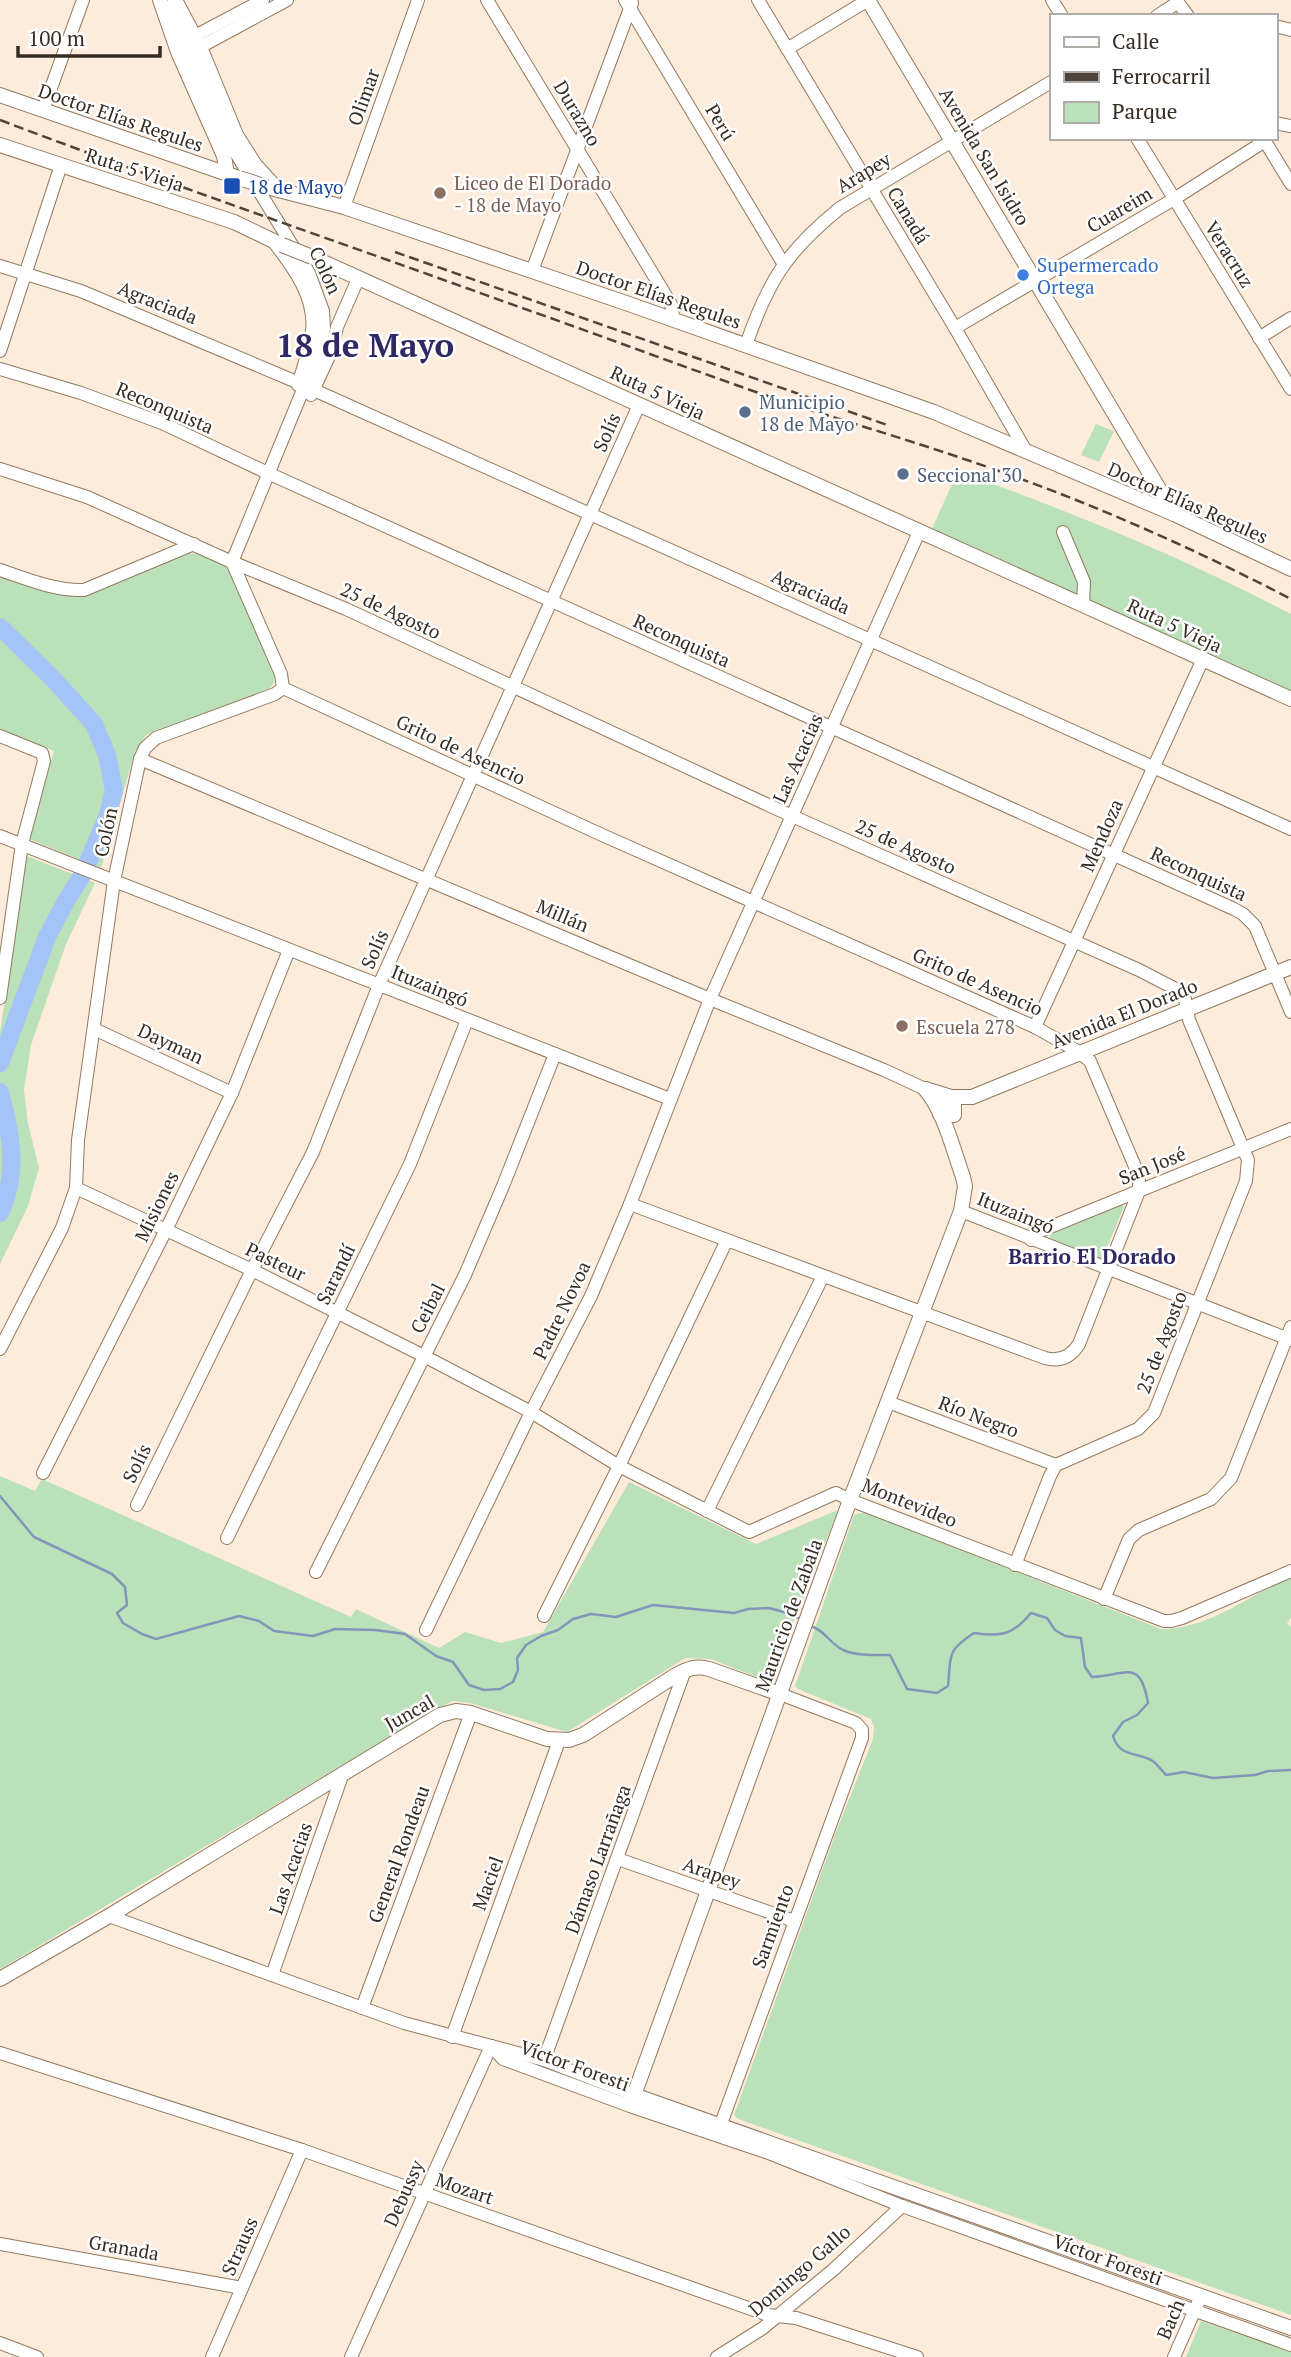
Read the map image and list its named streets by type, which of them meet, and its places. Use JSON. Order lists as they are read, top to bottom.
{
  "streets": {
    "street": [
      "Olimar",
      "Durazno",
      "Doctor Elías Regules",
      "Perú",
      "Avenida San Isidro",
      "Ruta 5 Vieja",
      "Arapey",
      "Cuareim",
      "Canadá",
      "Veracruz",
      "Colón",
      "Agraciada",
      "Reconquista",
      "Solís",
      "25 de Agosto",
      "Grito de Asencio",
      "Las Acacias",
      "Mendoza",
      "Millán",
      "Ituzaingó",
      "Avenida El Dorado",
      "Dayman",
      "San José",
      "Misiones",
      "Pasteur",
      "Sarandí",
      "Ceibal",
      "Padre Novoa",
      "Río Negro",
      "Montevideo",
      "Mauricio de Zabala",
      "Juncal",
      "General Rondeau",
      "Dámaso Larrañaga",
      "Maciel",
      "Sarmiento",
      "Víctor Foresti",
      "Mozart",
      "Debussy",
      "Strauss",
      "Granada",
      "Domingo Gallo",
      "Bach"
    ]
  },
  "crossings": [
    ["Olimar", "Doctor Elías Regules"],
    ["Durazno", "Doctor Elías Regules"],
    ["Doctor Elías Regules", "Avenida San Isidro"],
    ["Doctor Elías Regules", "Arapey"],
    ["Doctor Elías Regules", "Canadá"],
    ["Perú", "Arapey"],
    ["Avenida San Isidro", "Arapey"],
    ["Avenida San Isidro", "Cuareim"],
    ["Ruta 5 Vieja", "Colón"],
    ["Ruta 5 Vieja", "Solís"],
    ["Ruta 5 Vieja", "Las Acacias"],
    ["Ruta 5 Vieja", "Mendoza"],
    ["Arapey", "Canadá"],
    ["Arapey", "Mauricio de Zabala"],
    ["Arapey", "Dámaso Larrañaga"],
    ["Arapey", "Sarmiento"],
    ["Cuareim", "Canadá"],
    ["Cuareim", "Veracruz"],
    ["Colón", "Agraciada"],
    ["Colón", "Reconquista"],
    ["Colón", "25 de Agosto"],
    ["Colón", "Millán"],
    ["Colón", "Ituzaingó"],
    ["Colón", "Dayman"],
    ["Colón", "Pasteur"],
    ["Agraciada", "Solís"],
    ["Agraciada", "Las Acacias"],
    ["Agraciada", "Mendoza"],
    ["Reconquista", "Solís"],
    ["Reconquista", "Las Acacias"],
    ["Reconquista", "Mendoza"],
    ["Reconquista", "Avenida El Dorado"],
    ["Solís", "25 de Agosto"],
    ["Solís", "Grito de Asencio"],
    ["Solís", "Millán"],
    ["Solís", "Ituzaingó"],
    ["Solís", "Pasteur"],
    ["25 de Agosto", "Las Acacias"],
    ["25 de Agosto", "Mendoza"],
    ["25 de Agosto", "Ituzaingó"],
    ["25 de Agosto", "Avenida El Dorado"],
    ["25 de Agosto", "San José"],
    ["25 de Agosto", "Río Negro"],
    ["Grito de Asencio", "Las Acacias"],
    ["Grito de Asencio", "Mendoza"],
    ["Grito de Asencio", "Avenida El Dorado"],
    ["Grito de Asencio", "San José"],
    ["Las Acacias", "Millán"],
    ["Las Acacias", "Padre Novoa"],
    ["Las Acacias", "Juncal"],
    ["Millán", "Avenida El Dorado"],
    ["Millán", "Padre Novoa"],
    ["Millán", "Mauricio de Zabala"],
    ["Ituzaingó", "San José"],
    ["Ituzaingó", "Misiones"],
    ["Ituzaingó", "Sarandí"],
    ["Ituzaingó", "Ceibal"],
    ["Ituzaingó", "Padre Novoa"],
    ["Ituzaingó", "Mauricio de Zabala"],
    ["Dayman", "Misiones"],
    ["Misiones", "Pasteur"],
    ["Pasteur", "Sarandí"],
    ["Pasteur", "Ceibal"],
    ["Pasteur", "Padre Novoa"],
    ["Pasteur", "Montevideo"],
    ["Padre Novoa", "Montevideo"],
    ["Río Negro", "Mauricio de Zabala"],
    ["Montevideo", "Mauricio de Zabala"],
    ["Mauricio de Zabala", "Sarmiento"],
    ["Mauricio de Zabala", "Víctor Foresti"],
    ["Juncal", "General Rondeau"],
    ["Juncal", "Maciel"],
    ["Dámaso Larrañaga", "Víctor Foresti"],
    ["Sarmiento", "Víctor Foresti"],
    ["Víctor Foresti", "Debussy"],
    ["Víctor Foresti", "Domingo Gallo"],
    ["Víctor Foresti", "Bach"],
    ["Mozart", "Debussy"],
    ["Mozart", "Strauss"],
    ["Mozart", "Domingo Gallo"],
    ["Strauss", "Granada"]
  ],
  "districts": ["18 de Mayo", "Barrio El Dorado"],
  "places": {
    "transit": ["18 de Mayo"],
    "other": [
      "Liceo de El Dorado - 18 de Mayo",
      "Supermercado Ortega",
      "Municipio 18 de Mayo",
      "Seccional 30",
      "Escuela 278"
    ]
  },
  "legend": ["Calle", "Ferrocarril", "Parque"],
  "scale_bar": "100 m"
}
